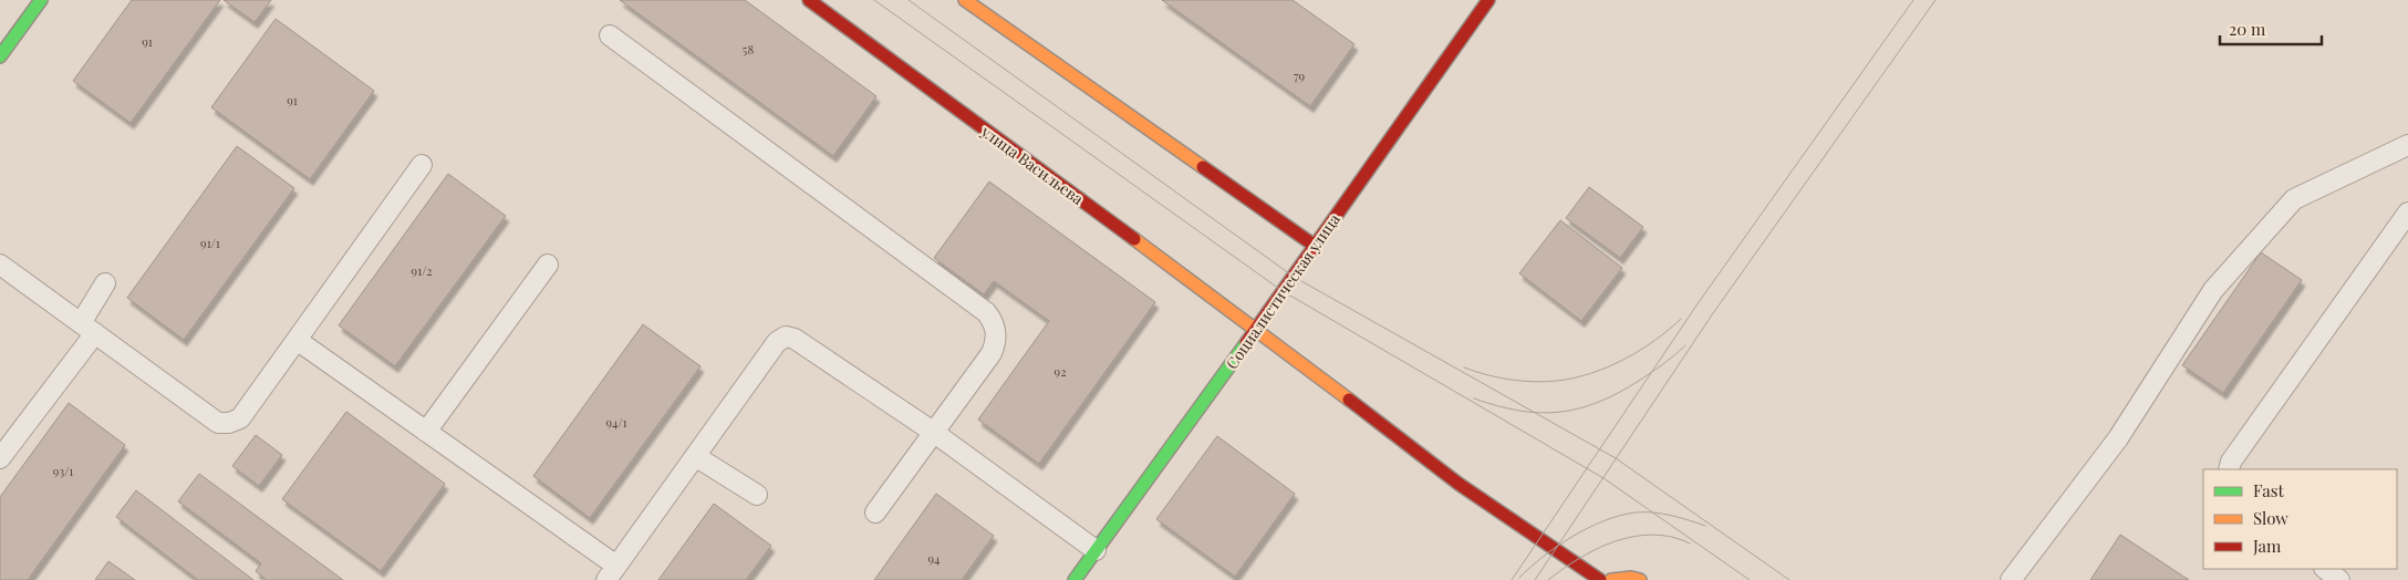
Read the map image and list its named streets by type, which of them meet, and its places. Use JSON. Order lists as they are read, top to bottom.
{
  "streets": {
    "main road": ["улица Васильева", "Социалистическая улица"]
  },
  "crossings": [
    ["улица Васильева", "Социалистическая улица"]
  ],
  "house_numbers": [
    "91",
    "58",
    "79",
    "91",
    "91/1",
    "91/2",
    "92",
    "94/1",
    "93/1",
    "94"
  ],
  "legend": ["Fast", "Slow", "Jam"],
  "scale_bar": "20 m"
}
